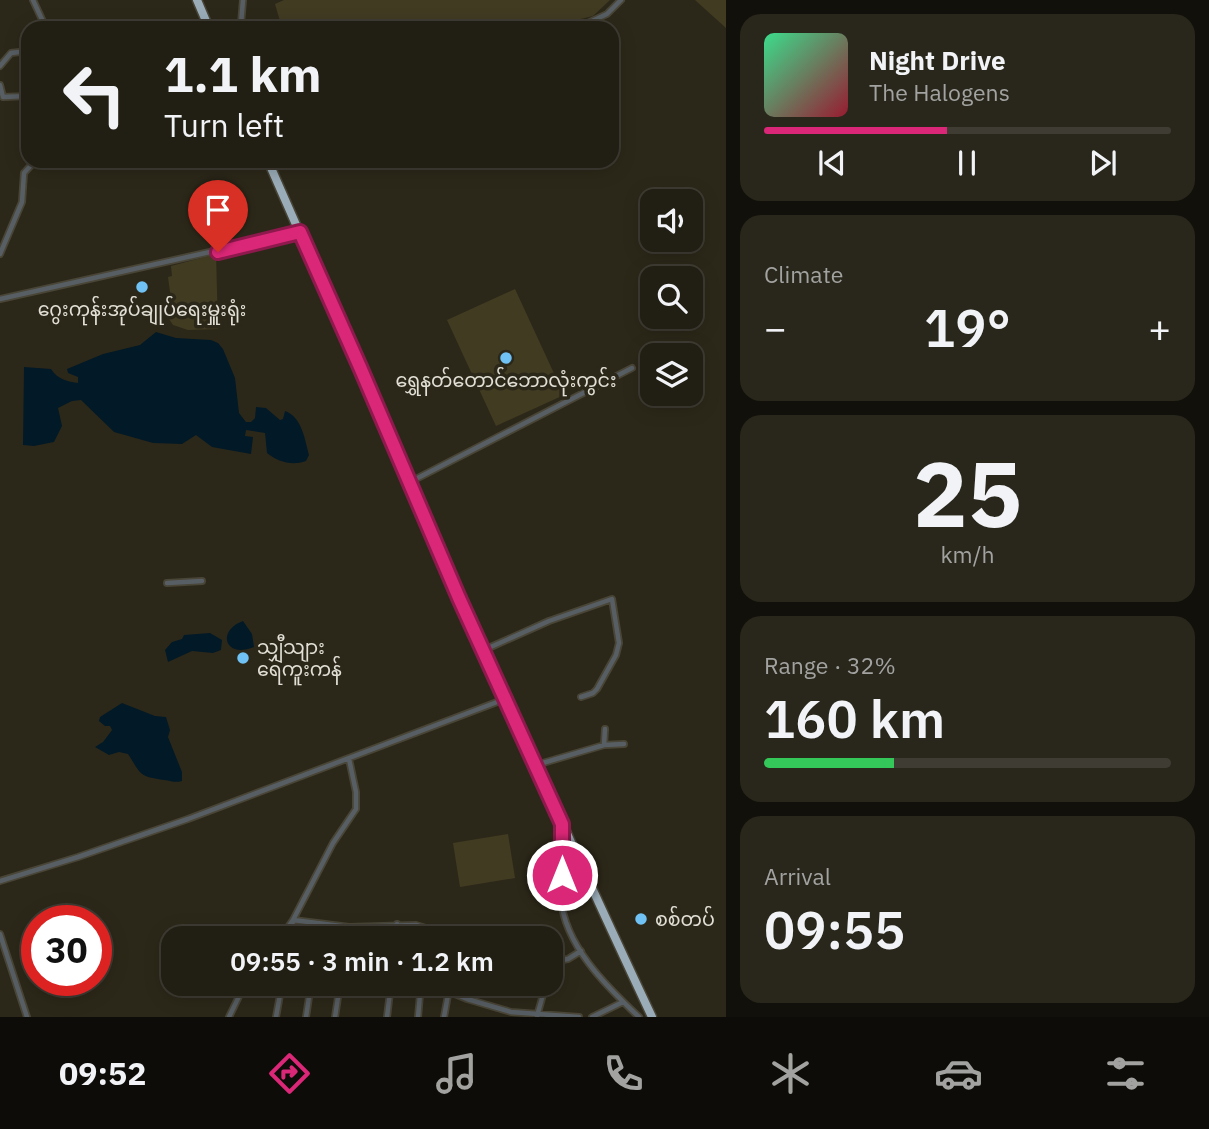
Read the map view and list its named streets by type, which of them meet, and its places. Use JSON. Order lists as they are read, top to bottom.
{
  "places": [
    "ဂွေးကုန်းအုပ်ချုပ်ရေးမှူးရုံး",
    "ရွှေနတ်တောင်ဘောလုံးကွင်း",
    "သျှီသျား ရေကူးကန်",
    "စစ်တပ်"
  ],
  "page": {
    "turn": ["1.1 km", "Turn left"],
    "song": ["Night Drive", "The Halogens"],
    "tile": [
      "Climate",
      ["25", "km/h"],
      ["Range · 32%", "160 km"],
      ["Arrival", "09:55"]
    ],
    "heat": ["−", "19°", "+"],
    "limit": "30",
    "trip": "09:55 · 3 min · 1.2 km",
    "tabs": "09:52"
  }
}
